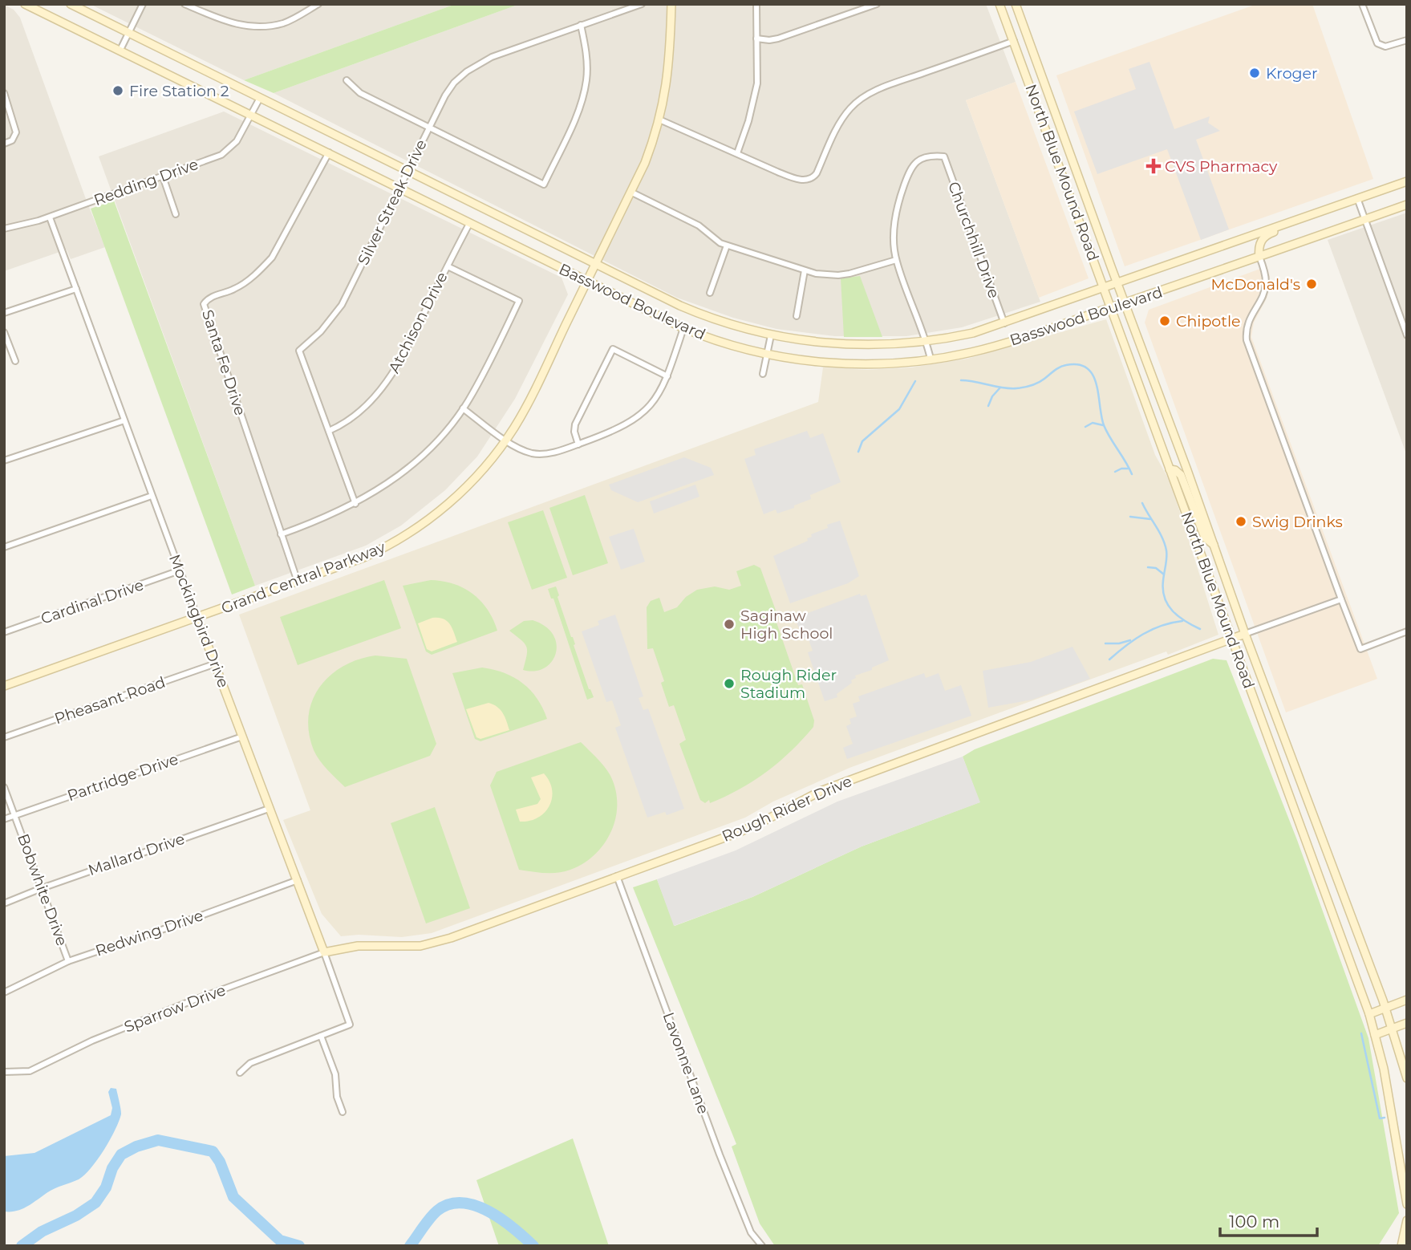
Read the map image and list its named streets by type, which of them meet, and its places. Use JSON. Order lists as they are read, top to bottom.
{
  "streets": {
    "main road": [
      "North Blue Mound Road",
      "Basswood Boulevard",
      "Grand Central Parkway",
      "Mockingbird Drive",
      "Rough Rider Drive"
    ],
    "street": [
      "Redding Drive",
      "Silver Streak Drive",
      "Churchhill Drive",
      "Atchison Drive",
      "Santa Fe Drive",
      "Cardinal Drive",
      "Pheasant Road",
      "Partridge Drive",
      "Mallard Drive",
      "Bobwhite Drive",
      "Redwing Drive",
      "Sparrow Drive",
      "Lavonne Lane"
    ]
  },
  "crossings": [
    ["North Blue Mound Road", "Basswood Boulevard"],
    ["North Blue Mound Road", "Rough Rider Drive"],
    ["Redding Drive", "Basswood Boulevard"],
    ["Redding Drive", "Mockingbird Drive"],
    ["Silver Streak Drive", "Basswood Boulevard"],
    ["Silver Streak Drive", "Atchison Drive"],
    ["Churchhill Drive", "Basswood Boulevard"],
    ["Basswood Boulevard", "Atchison Drive"],
    ["Basswood Boulevard", "Santa Fe Drive"],
    ["Basswood Boulevard", "Grand Central Parkway"],
    ["Santa Fe Drive", "Grand Central Parkway"],
    ["Grand Central Parkway", "Mockingbird Drive"],
    ["Cardinal Drive", "Mockingbird Drive"],
    ["Mockingbird Drive", "Pheasant Road"],
    ["Mockingbird Drive", "Partridge Drive"],
    ["Mockingbird Drive", "Rough Rider Drive"],
    ["Mockingbird Drive", "Mallard Drive"],
    ["Mockingbird Drive", "Redwing Drive"],
    ["Mockingbird Drive", "Sparrow Drive"],
    ["Partridge Drive", "Bobwhite Drive"],
    ["Rough Rider Drive", "Sparrow Drive"],
    ["Rough Rider Drive", "Lavonne Lane"],
    ["Mallard Drive", "Bobwhite Drive"],
    ["Bobwhite Drive", "Redwing Drive"]
  ],
  "places": {
    "other": [
      "Kroger",
      "Fire Station 2",
      "McDonald's",
      "Chipotle",
      "Swig Drinks",
      "Saginaw High School",
      "Rough Rider Stadium"
    ],
    "health": ["CVS Pharmacy"]
  },
  "scale_bar": "100 m"
}
